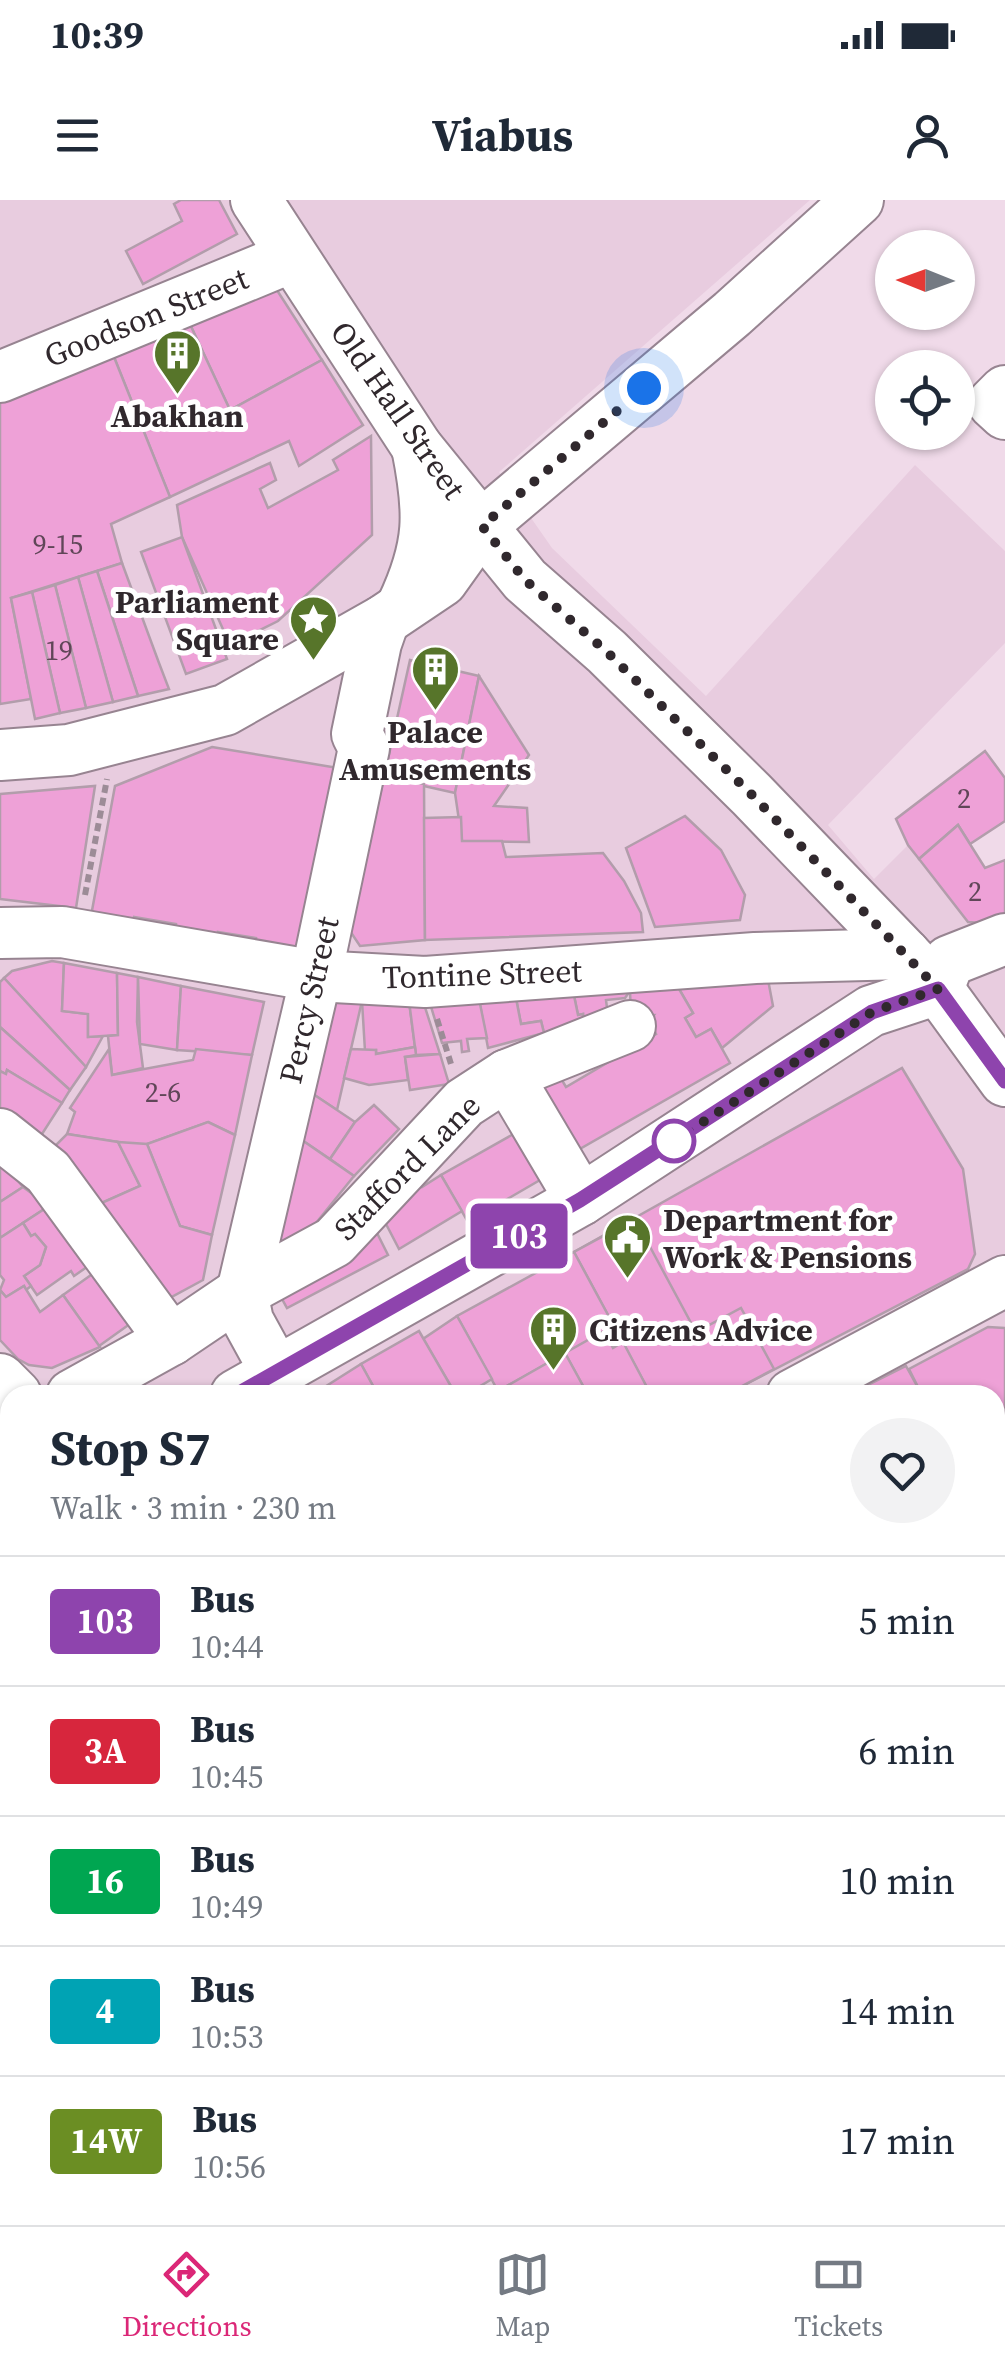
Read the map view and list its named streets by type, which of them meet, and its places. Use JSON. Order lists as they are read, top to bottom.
{
  "streets": {
    "street": [
      "Goodson Street",
      "Old Hall Street",
      "Tontine Street",
      "Percy Street",
      "Stafford Lane"
    ]
  },
  "crossings": [
    ["Goodson Street", "Old Hall Street"],
    ["Old Hall Street", "Tontine Street"],
    ["Old Hall Street", "Percy Street"],
    ["Tontine Street", "Percy Street"],
    ["Percy Street", "Stafford Lane"]
  ],
  "places": {
    "building": ["Abakhan", "Palace Amusements", "Citizens Advice"],
    "place": ["Parliament Square"],
    "public building": ["Department for Work & Pensions"]
  },
  "lines": ["bus line 103"],
  "house_numbers": [
    "9-15",
    "19",
    "2",
    "2",
    "2-6"
  ],
  "north": "left",
  "page": {
    "status": "10:39",
    "header": "Viabus",
    "on_map": "103",
    "heading": ["Stop S7", "Walk · 3 min · 230 m"],
    "list": [
      {
        "mark": "103",
        "name": "Bus",
        "note": "10:44",
        "value": "5 min"
      },
      {
        "mark": "3A",
        "name": "Bus",
        "note": "10:45",
        "value": "6 min"
      },
      {
        "mark": "16",
        "name": "Bus",
        "note": "10:49",
        "value": "10 min"
      },
      {
        "mark": "4",
        "name": "Bus",
        "note": "10:53",
        "value": "14 min"
      },
      {
        "mark": "14W",
        "name": "Bus",
        "note": "10:56",
        "value": "17 min"
      }
    ],
    "tabs": ["Directions", "Map", "Tickets"]
  }
}
